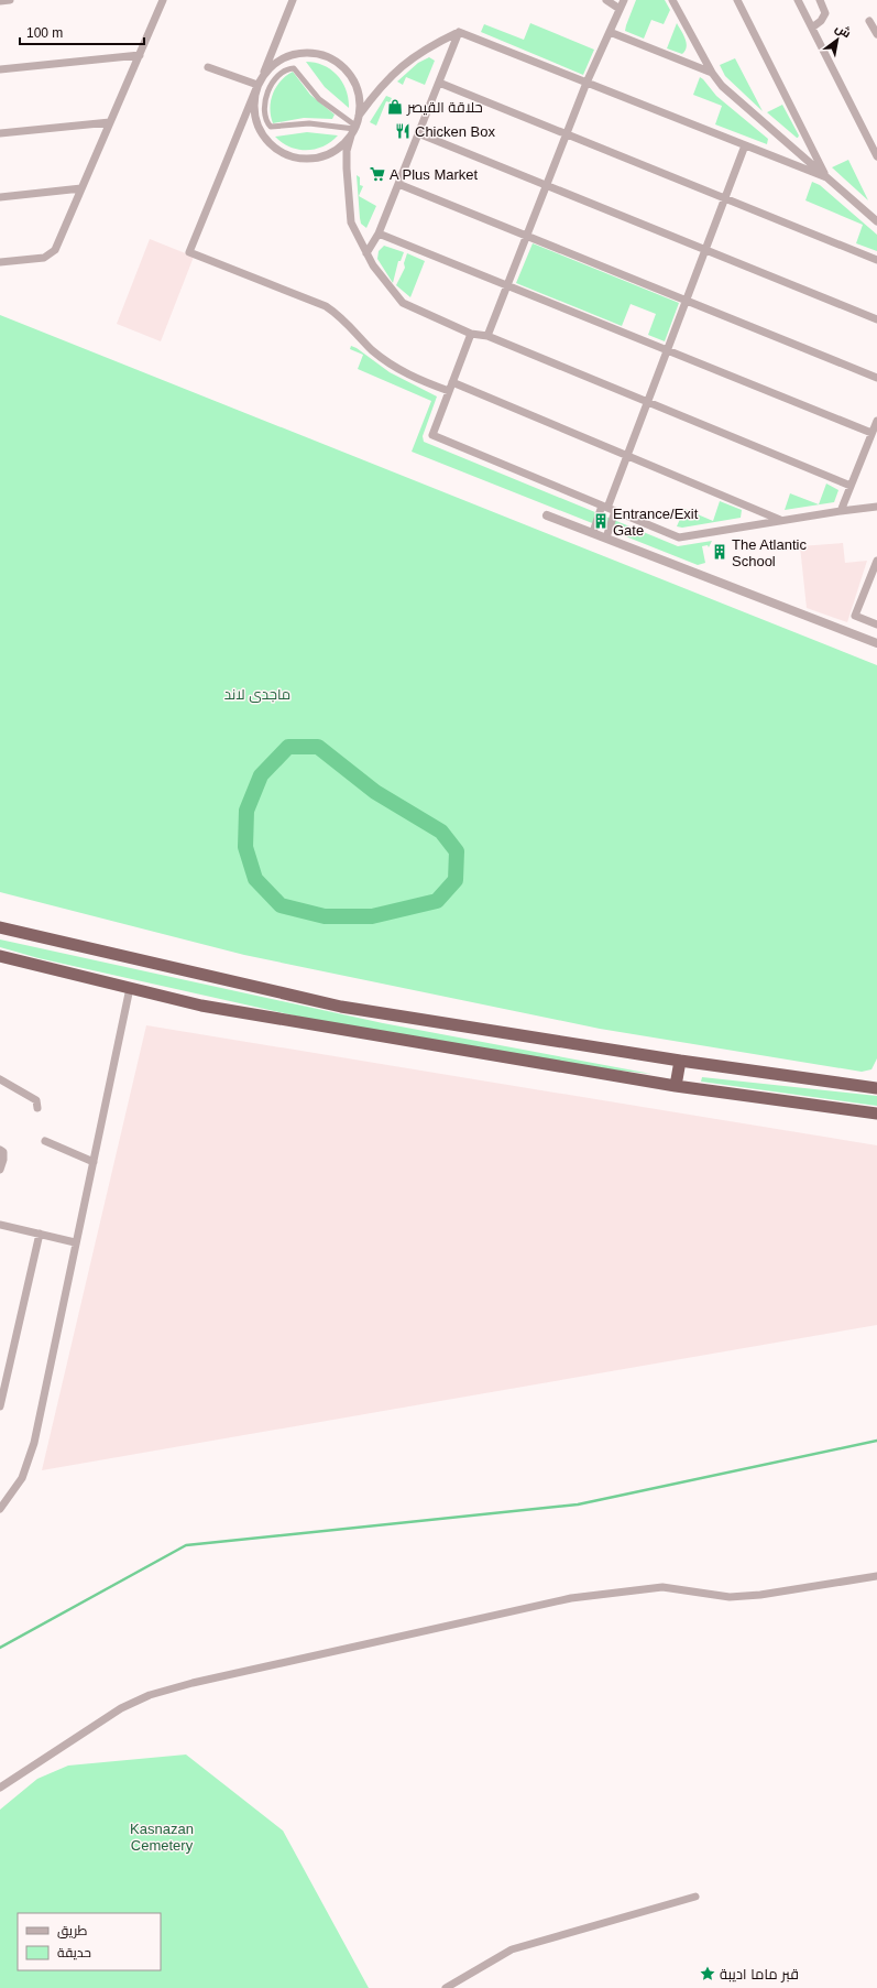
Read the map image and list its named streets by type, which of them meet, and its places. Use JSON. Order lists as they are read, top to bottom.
{
  "parks": ["ماجدی لاند", "Kasnazan Cemetery"],
  "places": {
    "shop": ["حلاقة القيصر"],
    "restaurant": ["Chicken Box"],
    "supermarket": ["A Plus Market"],
    "building": ["Entrance/Exit Gate", "The Atlantic School"],
    "place": ["قبر ماما اديبة"]
  },
  "legend": ["طريق", "حديقة"],
  "scale_bar": "100 m",
  "north": "top right"
}
